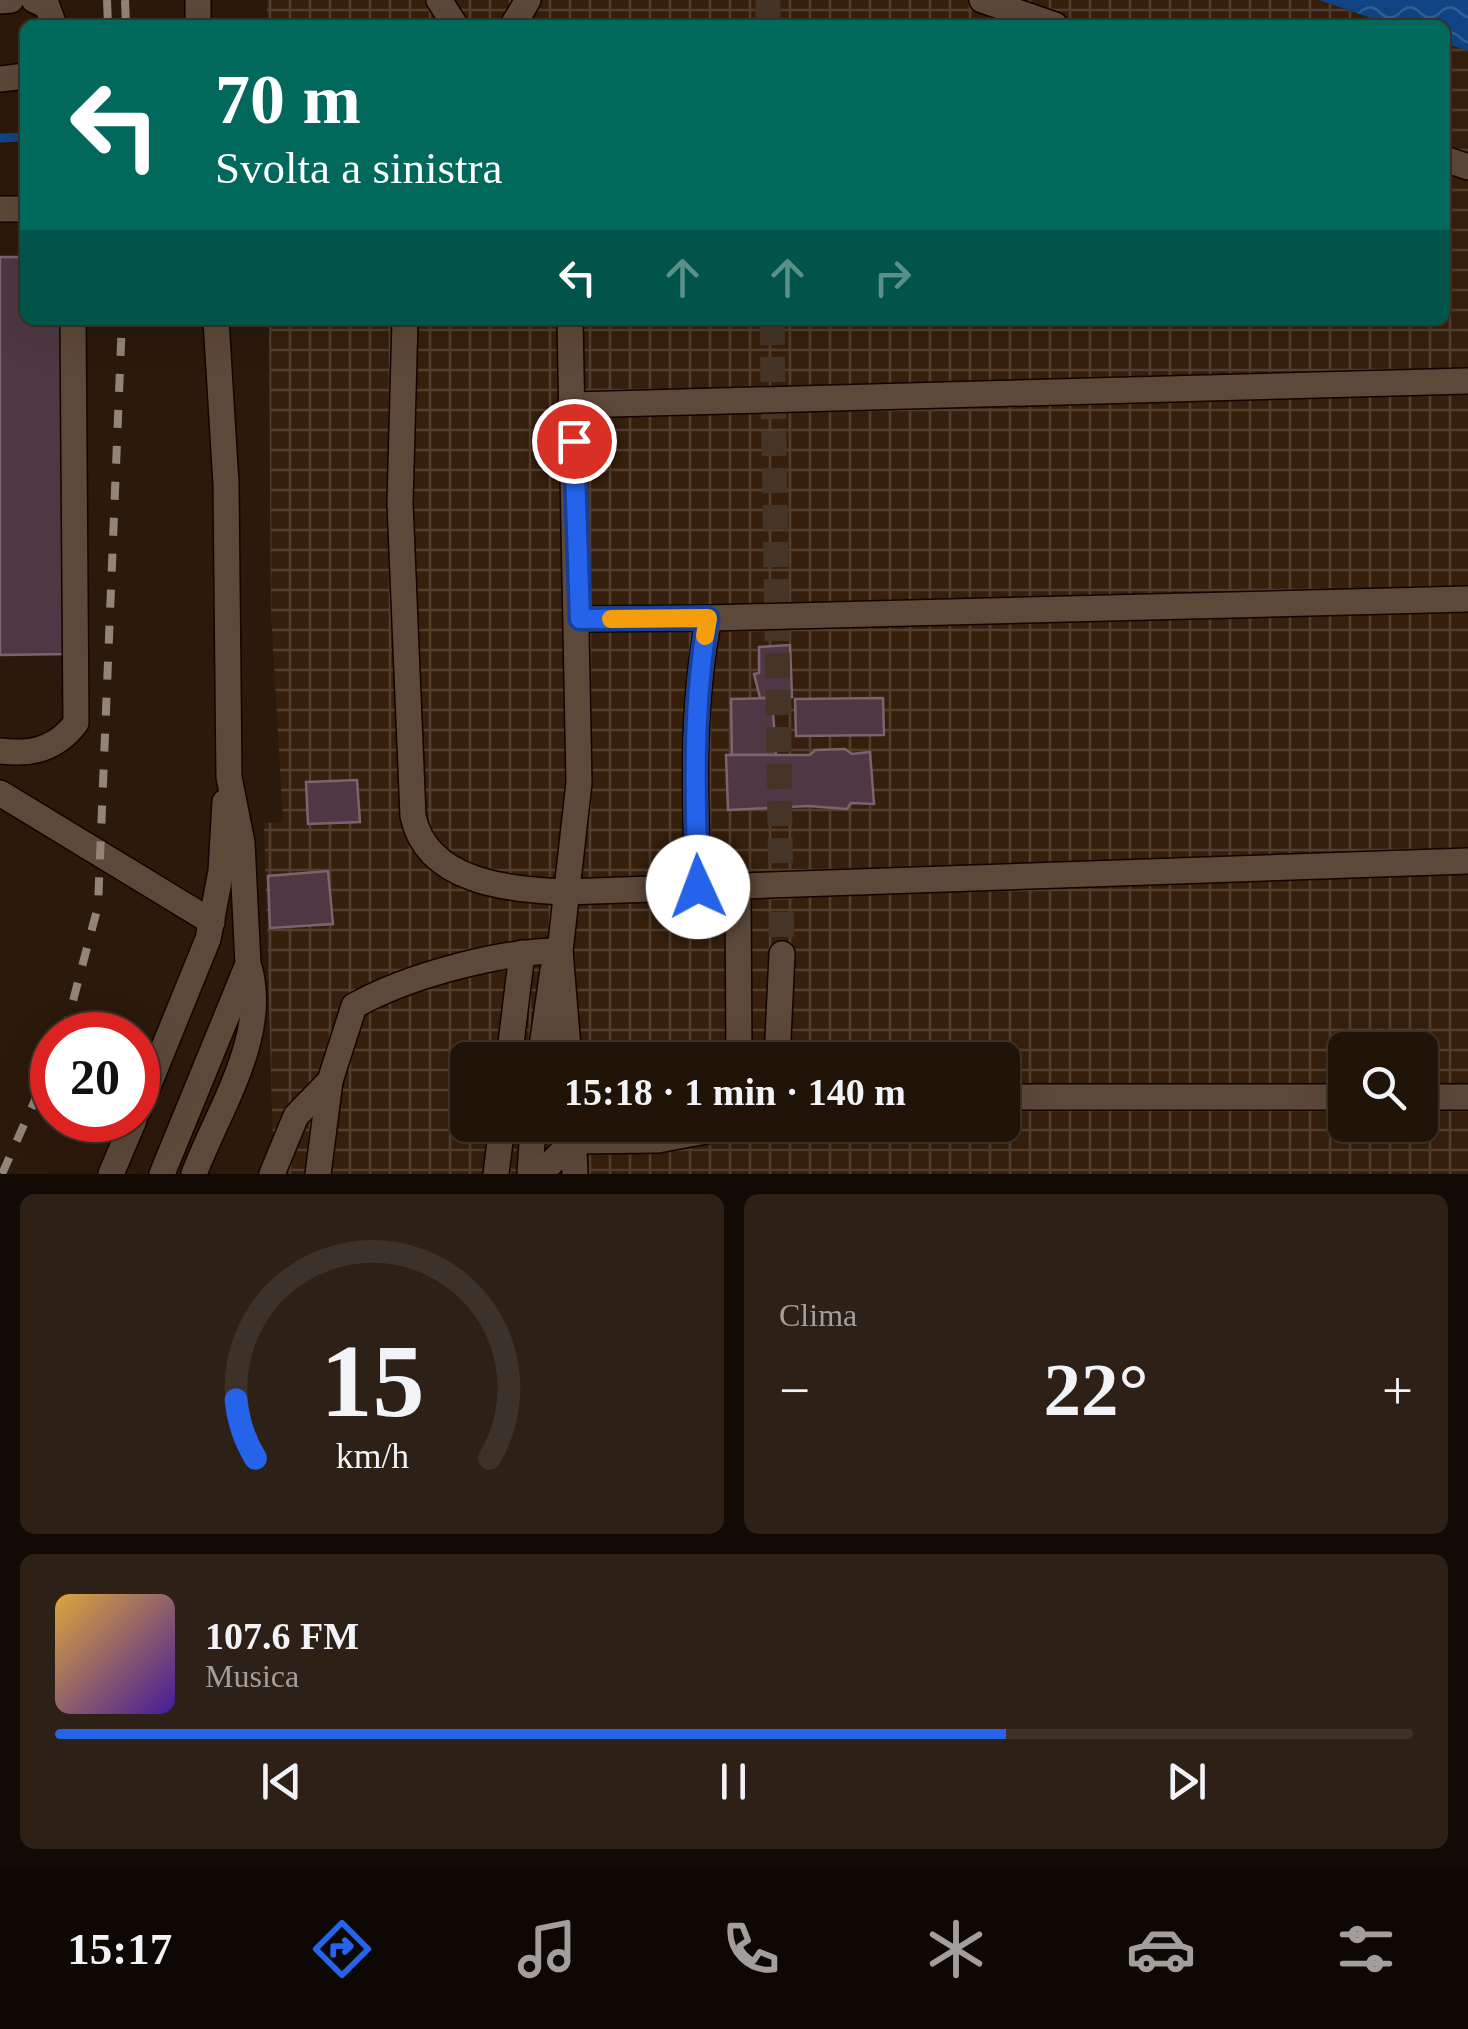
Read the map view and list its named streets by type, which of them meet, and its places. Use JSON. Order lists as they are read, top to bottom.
{
  "page": {
    "turn": ["70 m", "Svolta a sinistra"],
    "limit": "20",
    "trip": "15:18 · 1 min · 140 m",
    "tile": "Clima",
    "heat": ["−", "22°", "+"],
    "song": ["107.6 FM", "Musica"],
    "tabs": "15:17",
    "gauge": ["15", "km/h"]
  }
}
